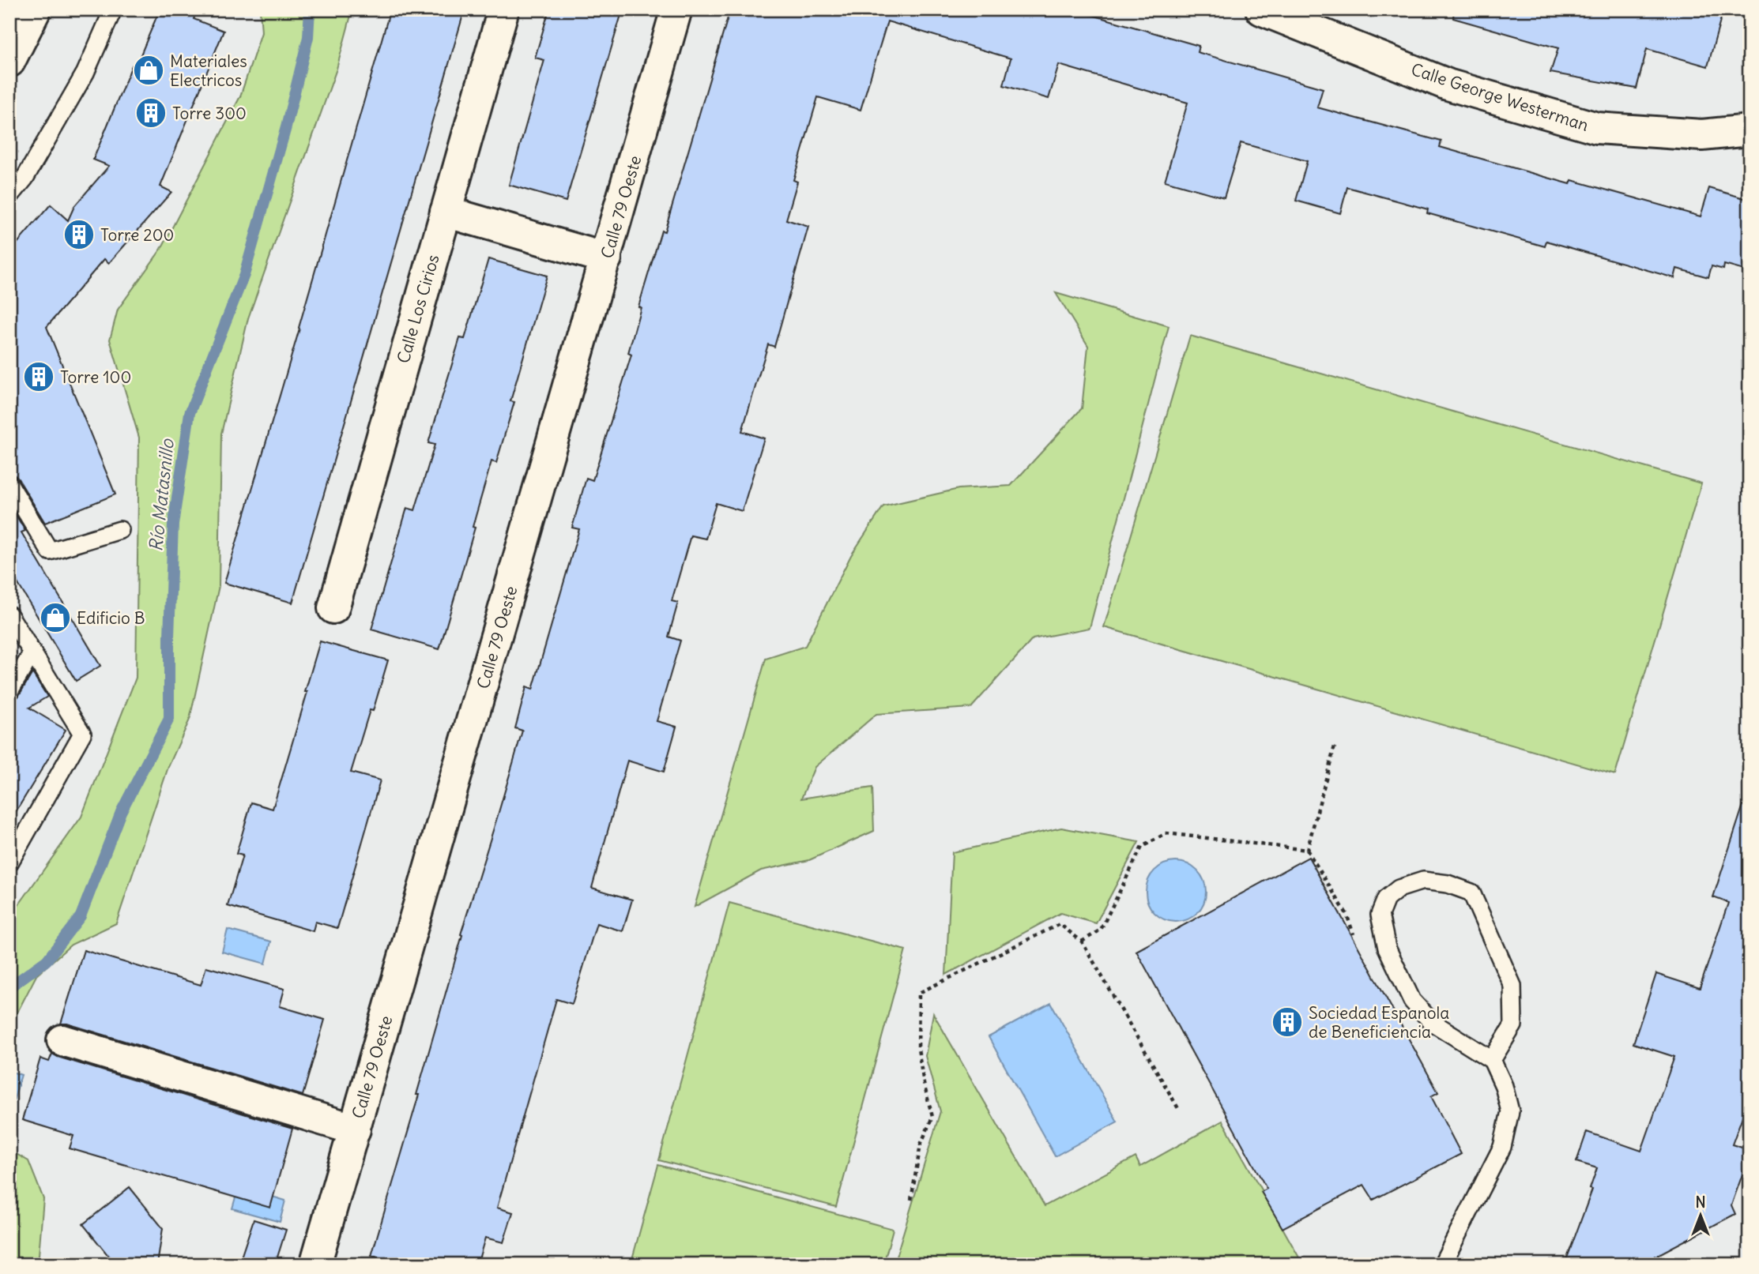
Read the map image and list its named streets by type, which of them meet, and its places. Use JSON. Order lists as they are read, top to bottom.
{
  "streets": {
    "street": ["Calle George Westerman", "Calle 79 Oeste", "Calle Los Cirios"]
  },
  "water": ["Río Matasnillo"],
  "places": {
    "shop": ["Materiales Electricos", "Edificio B"],
    "building": [
      "Torre 300",
      "Torre 200",
      "Torre 100",
      "Sociedad Espanola de Beneficiencia"
    ]
  },
  "north": "top"
}
